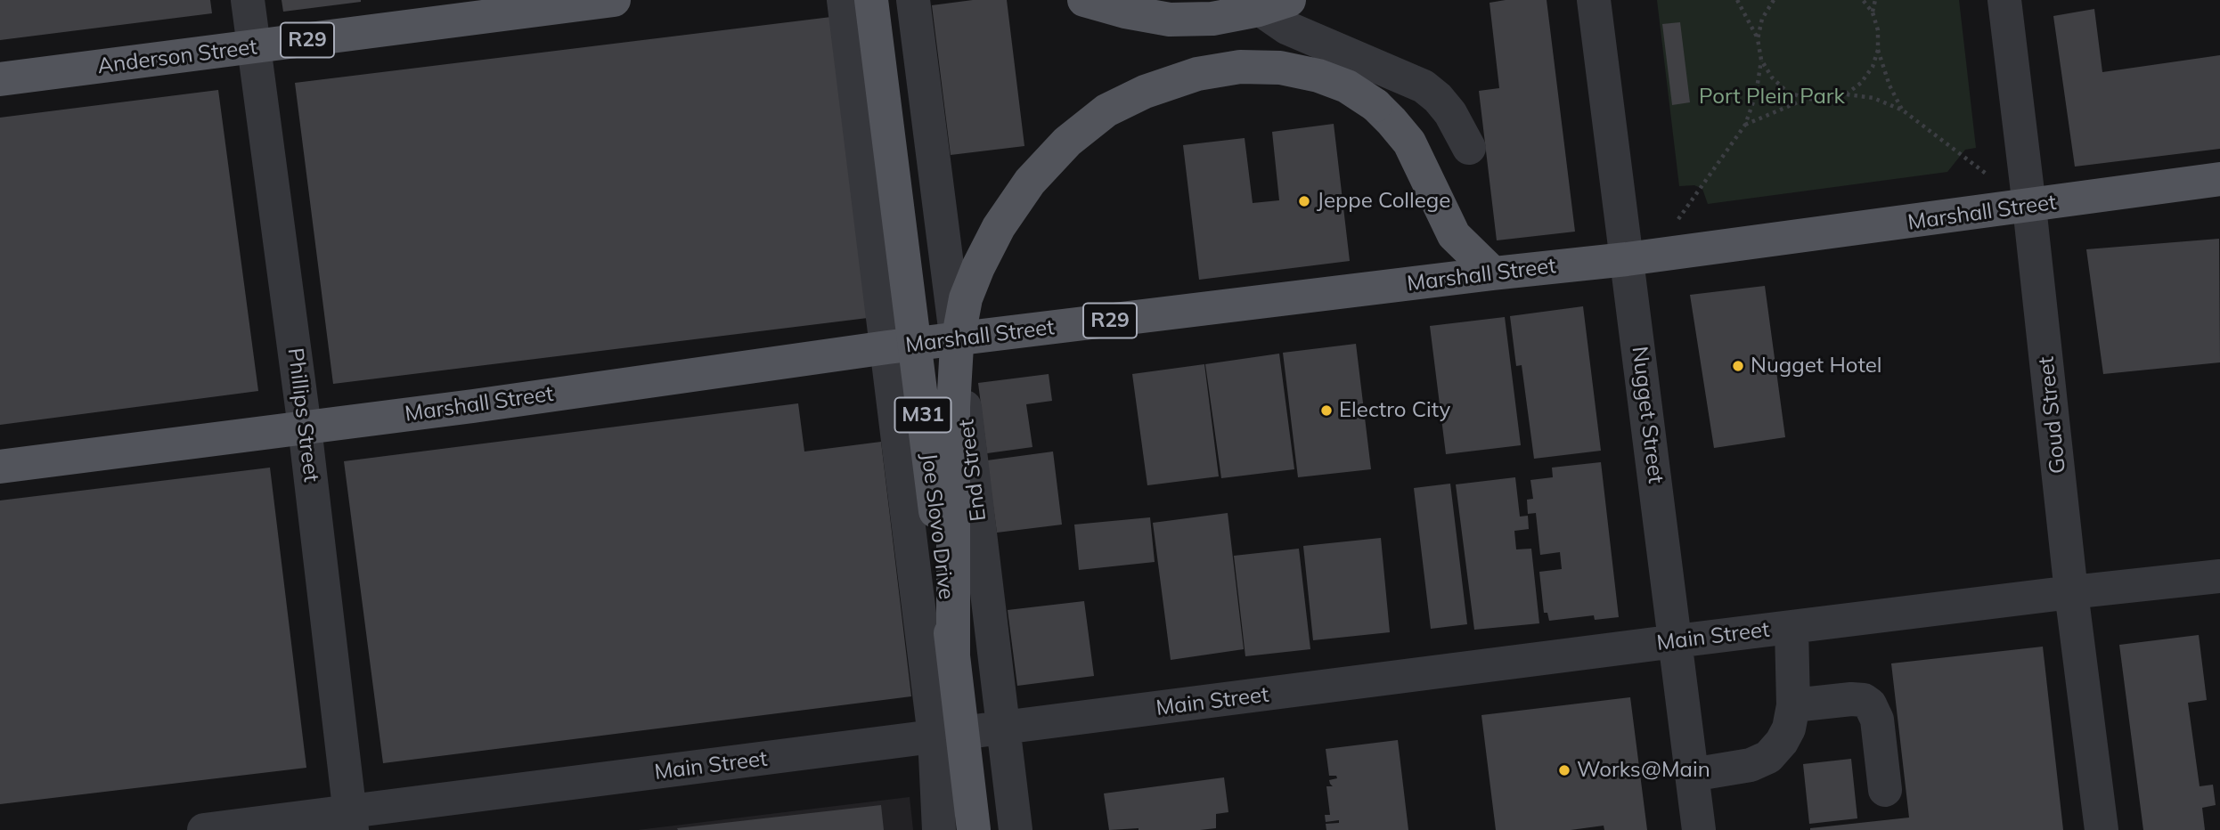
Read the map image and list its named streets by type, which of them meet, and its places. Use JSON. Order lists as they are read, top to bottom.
{
  "streets": {
    "main road": [
      "R29",
      "Anderson Street",
      "Marshall Street",
      "M31",
      "Joe Slovo Drive"
    ],
    "street": [
      "Phillips Street",
      "Nugget Street",
      "Goud Street",
      "End Street",
      "Main Street"
    ]
  },
  "crossings": [
    ["Anderson Street", "Phillips Street"],
    ["Marshall Street", "Phillips Street"],
    ["Marshall Street", "Nugget Street"],
    ["Marshall Street", "Goud Street"],
    ["Marshall Street", "End Street"],
    ["Phillips Street", "Main Street"],
    ["Nugget Street", "Main Street"],
    ["Goud Street", "Main Street"],
    ["End Street", "Main Street"]
  ],
  "parks": ["Port Plein Park"],
  "places": [
    "Jeppe College",
    "Nugget Hotel",
    "Electro City",
    "Works@Main"
  ]
}
